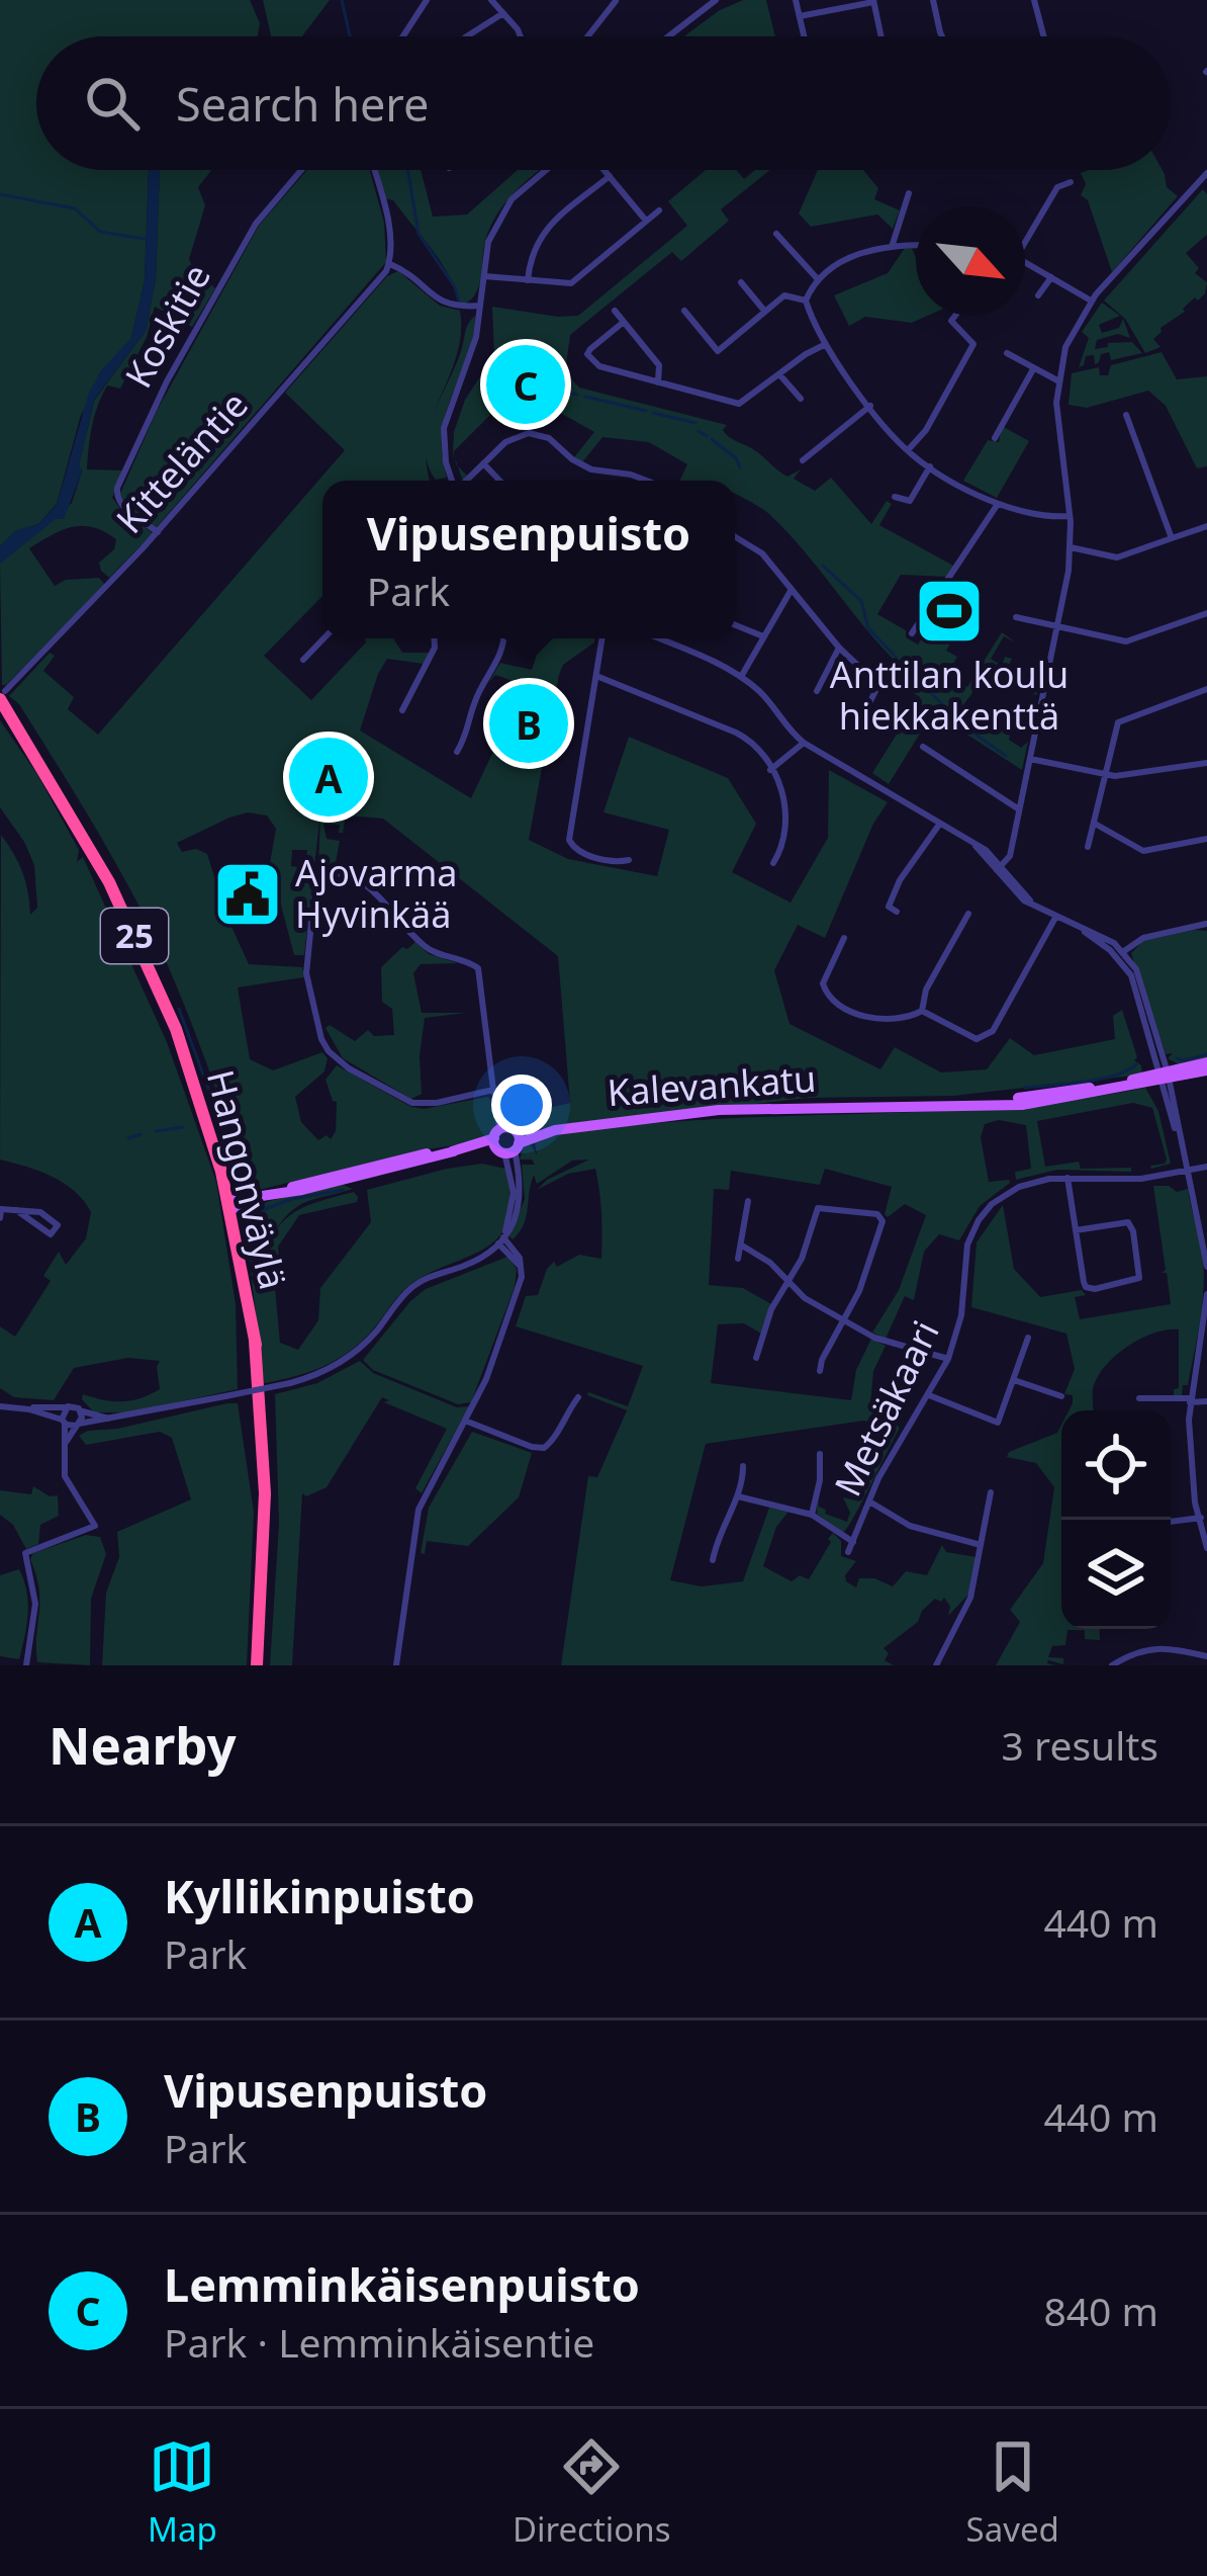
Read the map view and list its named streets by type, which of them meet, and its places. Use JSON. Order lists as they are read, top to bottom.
{
  "streets": {
    "highway": ["25", "Hangonväylä"],
    "main road": ["Kalevankatu"],
    "street": ["Koskitie", "Kitteläntie", "Metsäkaari"]
  },
  "crossings": [
    ["Koskitie", "Kitteläntie"],
    ["Kitteläntie", "Hangonväylä"],
    ["Kalevankatu", "Hangonväylä"]
  ],
  "places": {
    "sports": ["Anttilan koulu hiekkakenttä"],
    "public building": ["Ajovarma Hyvinkää"]
  },
  "north": "bottom right",
  "page": {
    "search": "Search here",
    "pins": ["C", "B", "A"],
    "popup": ["Vipusenpuisto", "Park"],
    "heading": ["Nearby", "3 results"],
    "list": [
      {
        "mark": "A",
        "name": "Kyllikinpuisto",
        "note": "Park",
        "value": "440 m"
      },
      {
        "mark": "B",
        "name": "Vipusenpuisto",
        "note": "Park",
        "value": "440 m"
      },
      {
        "mark": "C",
        "name": "Lemminkäisenpuisto",
        "note": "Park · Lemminkäisentie",
        "value": "840 m"
      }
    ],
    "nav": ["Map", "Directions", "Saved"]
  }
}
